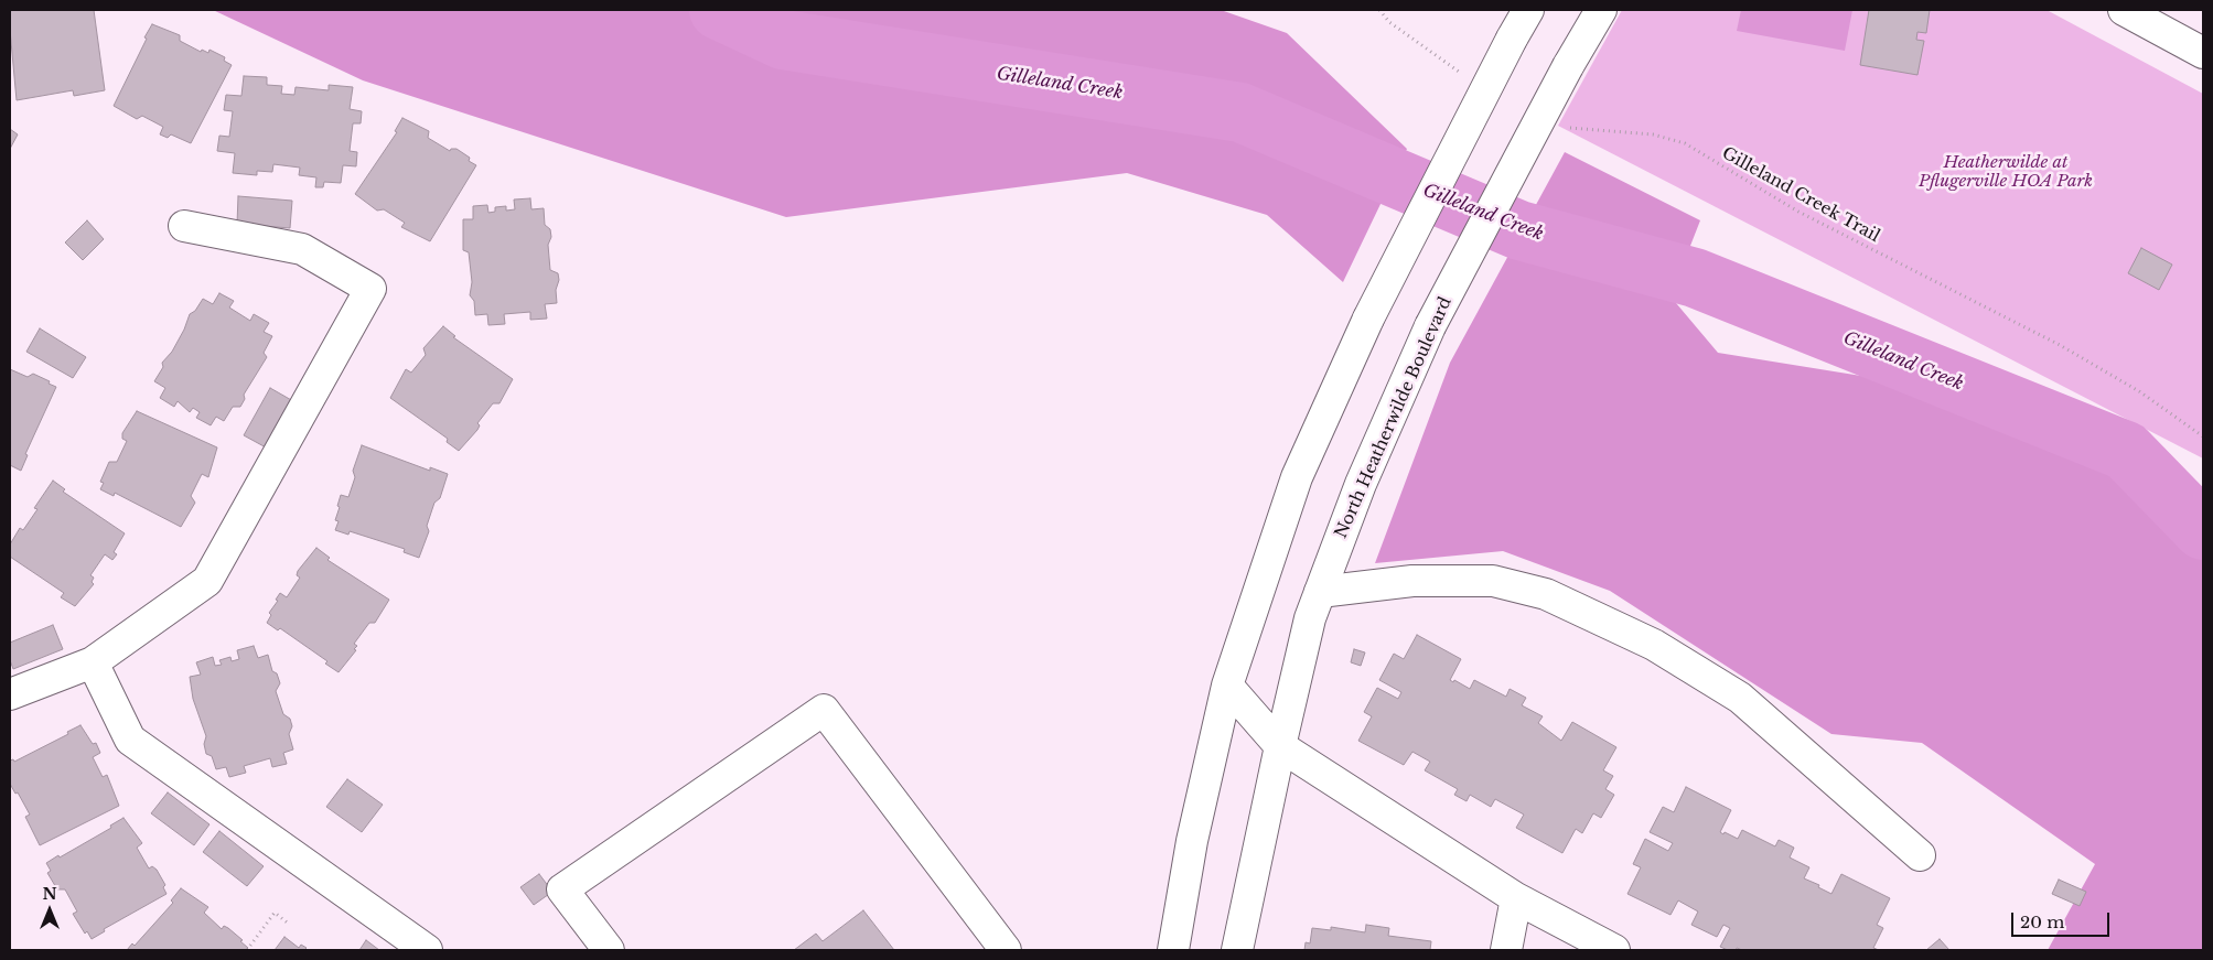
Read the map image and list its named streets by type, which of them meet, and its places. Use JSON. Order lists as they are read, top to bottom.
{
  "streets": {
    "main road": ["North Heatherwilde Boulevard"],
    "path": ["Gilleland Creek Trail"]
  },
  "water": ["Gilleland Creek"],
  "parks": ["Heatherwilde at Pflugerville HOA Park"],
  "scale_bar": "20 m",
  "north": "top"
}
